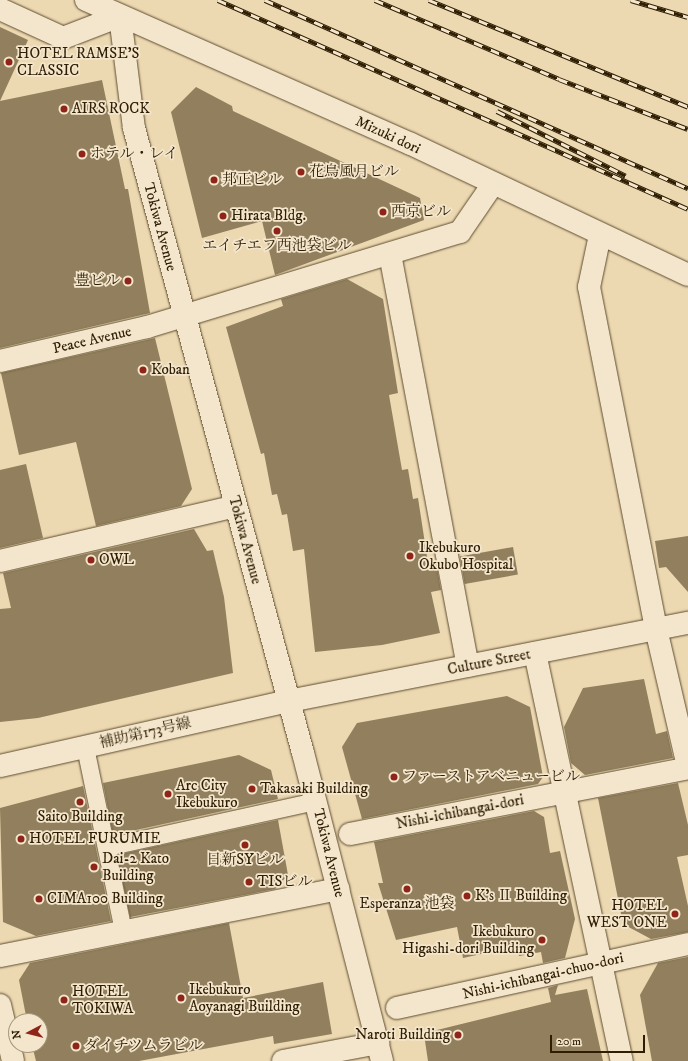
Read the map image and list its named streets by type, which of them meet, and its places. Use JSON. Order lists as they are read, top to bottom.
{
  "streets": {
    "street": [
      "Mizuki dori",
      "Tokiwa Avenue",
      "Peace Avenue",
      "Culture Street",
      "補助第173号線",
      "Nishi-ichibangai-dori",
      "Nishi-ichibangai-chuo-dori"
    ]
  },
  "crossings": [
    ["Mizuki dori", "Tokiwa Avenue"],
    ["Mizuki dori", "Peace Avenue"],
    ["Tokiwa Avenue", "Peace Avenue"],
    ["Tokiwa Avenue", "Culture Street"],
    ["Tokiwa Avenue", "補助第173号線"],
    ["Culture Street", "補助第173号線"]
  ],
  "places": [
    "HOTEL RAMSE'S CLASSIC",
    "AIRS ROCK",
    "ホテル・レイ",
    "花鳥風月ビル",
    "邦正ビル",
    "西京ビル",
    "Hirata Bldg.",
    "エイチエフ西池袋ビル",
    "豊ビル",
    "Koban",
    "Ikebukuro Okubo Hospital",
    "OWL",
    "ファーストアベニュービル",
    "Takasaki Building",
    "Arc City Ikebukuro",
    "Saito Building",
    "HOTEL FURUMIE",
    "日新SYビル",
    "Dai-2 Kato Building",
    "TISビル",
    "Esperanza 池袋",
    "K's Ⅱ Building",
    "CIMA100 Building",
    "HOTEL WEST ONE",
    "Ikebukuro Higashi-dori Building",
    "Ikebukuro Aoyanagi Building",
    "HOTEL TOKIWA",
    "Naroti Building",
    "ダイチツムラビル"
  ],
  "scale_bar": "20 m",
  "north": "left"
}
